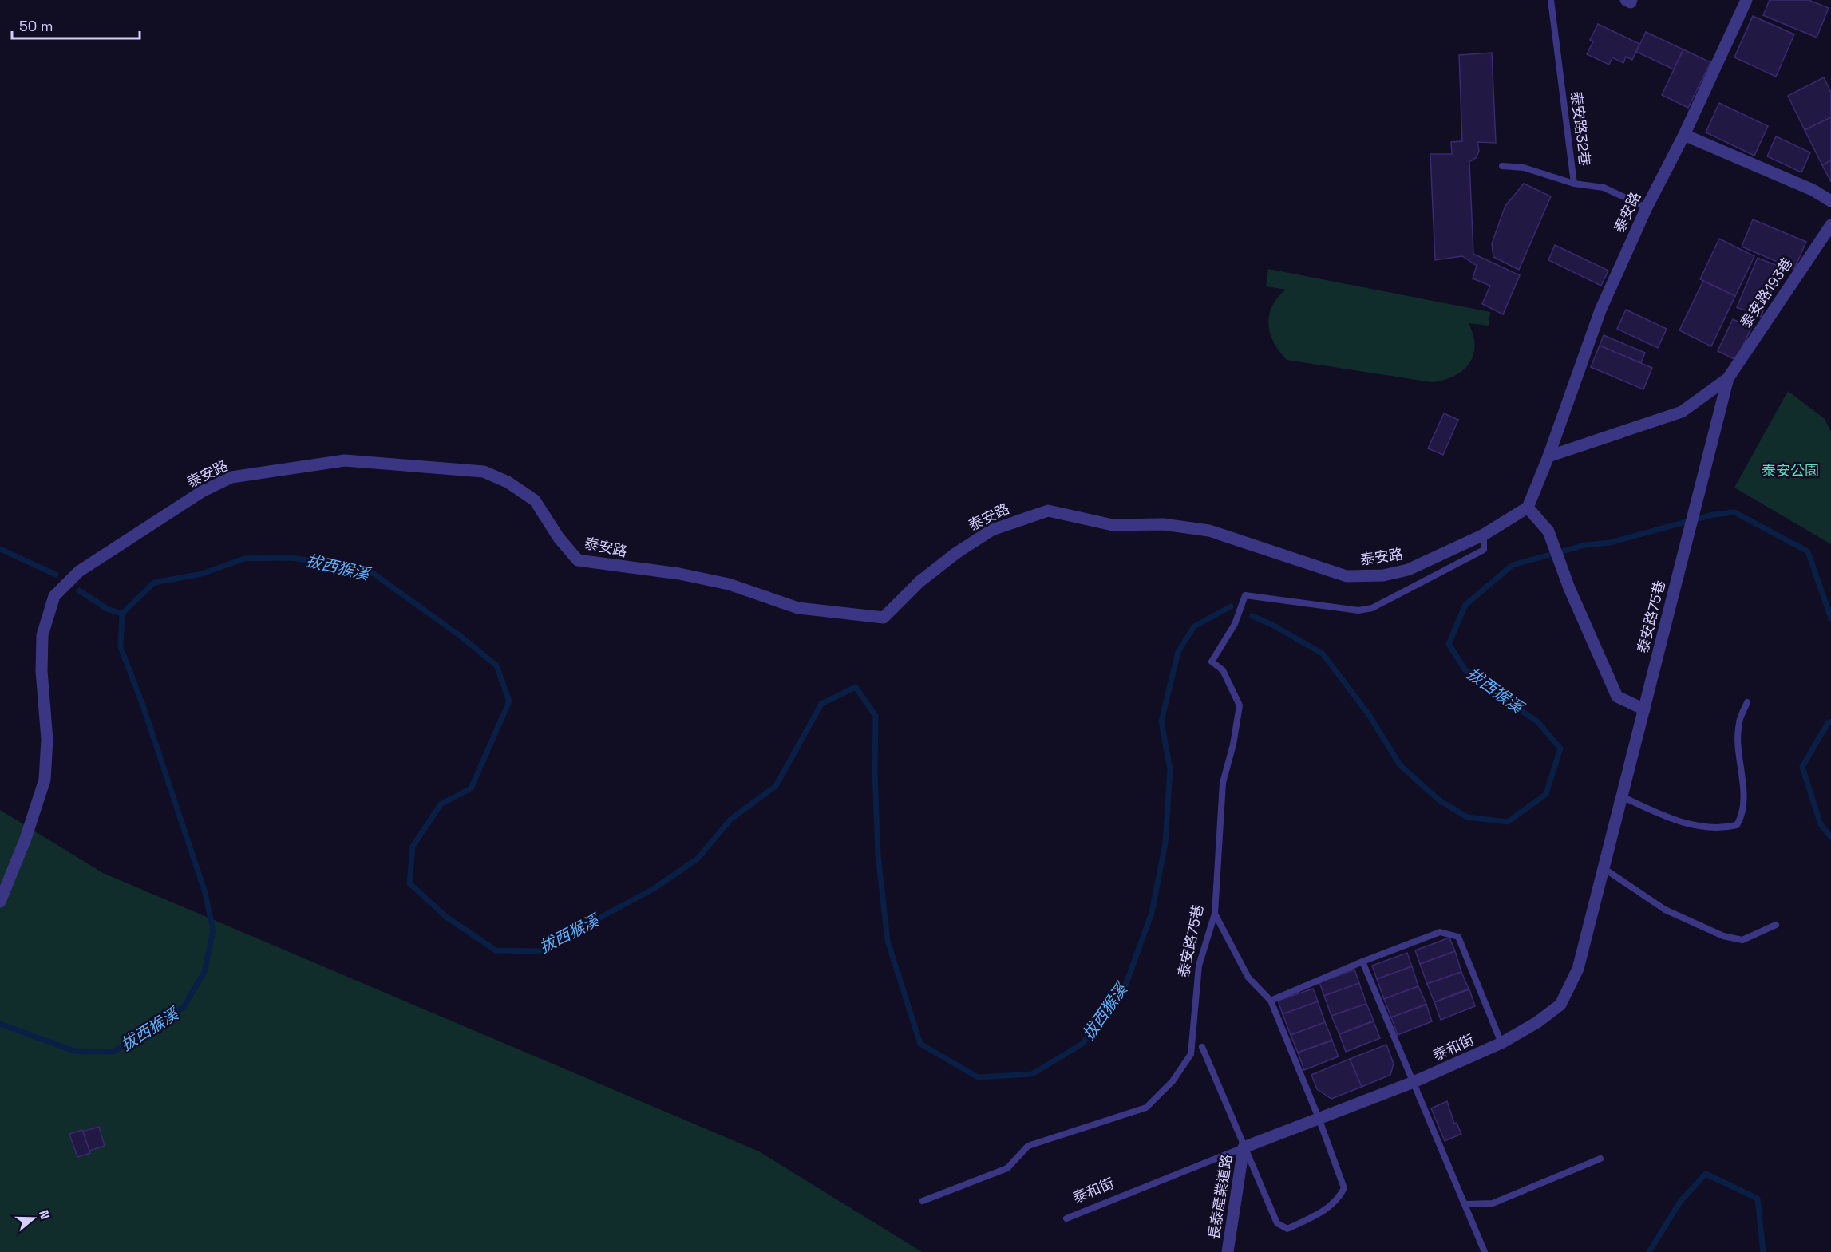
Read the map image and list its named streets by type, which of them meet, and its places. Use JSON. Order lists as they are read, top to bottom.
{
  "streets": {
    "street": [
      "泰安路",
      "泰安路193巷",
      "泰安路75巷",
      "泰和街",
      "長泰產業道路"
    ],
    "lane": ["泰安路32巷"]
  },
  "crossings": [
    ["泰安路32巷", "泰安路"],
    ["泰安路", "泰安路75巷"],
    ["泰安路193巷", "泰安路75巷"],
    ["泰安路75巷", "泰和街"],
    ["泰和街", "長泰產業道路"]
  ],
  "water": ["拔西猴溪"],
  "parks": ["泰安公園"],
  "scale_bar": "50 m",
  "north": "right"
}
